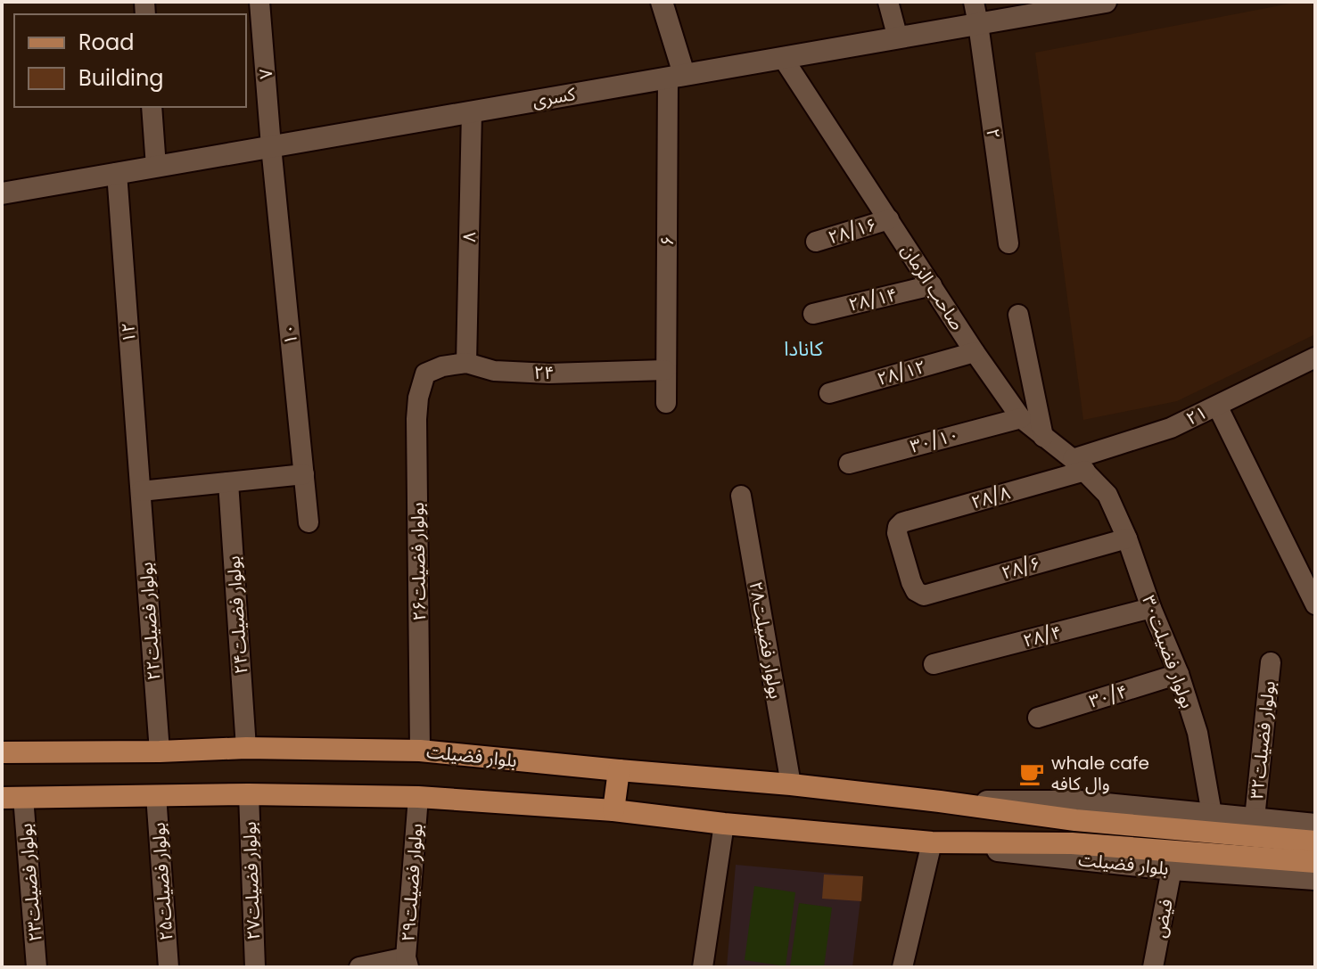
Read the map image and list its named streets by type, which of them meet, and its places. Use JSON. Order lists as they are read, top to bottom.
{
  "streets": {
    "main road": ["بلوار فضیلت"],
    "street": [
      "۷",
      "کسری",
      "۲",
      "۲۸/۱۶",
      "۸",
      "۶",
      "صاحب الزمان",
      "۲۸/۱۴",
      "۱۲",
      "۱۰",
      "۲۴",
      "۲۸/۱۲",
      "۲۱",
      "۳۰/۱۰",
      "۲۸/۸",
      "بولوار فضیلت۲۶",
      "۲۸/۶",
      "بولوار فضیلت۲۴",
      "بولوار فضیلت۲۲",
      "۲۸/۴",
      "بولوار فضیلت۲۸",
      "بولوار فضیلت۳۰",
      "۳۰/۴",
      "بولوار فضیلت۳۲",
      "بولوار فضیلت۲۷",
      "بولوار فضیلت۲۵",
      "بولوار فضیلت۲۳",
      "بولوار فضیلت۲۹",
      "فیض"
    ]
  },
  "crossings": [
    ["۷", "کسری"],
    ["۷", "۱۰"],
    ["کسری", "۲"],
    ["کسری", "۸"],
    ["کسری", "۶"],
    ["کسری", "صاحب الزمان"],
    ["کسری", "۱۲"],
    ["کسری", "۱۰"],
    ["۲۸/۱۶", "صاحب الزمان"],
    ["۸", "۲۴"],
    ["۶", "۲۴"],
    ["صاحب الزمان", "۲۸/۱۴"],
    ["صاحب الزمان", "۲۸/۱۲"],
    ["صاحب الزمان", "۲۱"],
    ["صاحب الزمان", "۳۰/۱۰"],
    ["صاحب الزمان", "۲۸/۸"],
    ["صاحب الزمان", "بولوار فضیلت۳۰"],
    ["۱۲", "بولوار فضیلت۲۲"],
    ["۲۴", "بولوار فضیلت۲۶"],
    ["۲۱", "۲۸/۸"],
    ["۲۸/۸", "۲۸/۶"],
    ["بولوار فضیلت۲۶", "بلوار فضیلت"],
    ["۲۸/۶", "بولوار فضیلت۳۰"],
    ["بولوار فضیلت۲۴", "بلوار فضیلت"],
    ["بولوار فضیلت۲۲", "بلوار فضیلت"],
    ["۲۸/۴", "بولوار فضیلت۳۰"],
    ["بولوار فضیلت۲۸", "بلوار فضیلت"],
    ["بولوار فضیلت۳۰", "۳۰/۴"],
    ["بولوار فضیلت۳۰", "بلوار فضیلت"],
    ["بولوار فضیلت۳۲", "بلوار فضیلت"],
    ["بلوار فضیلت", "بولوار فضیلت۲۷"],
    ["بلوار فضیلت", "بولوار فضیلت۲۵"],
    ["بلوار فضیلت", "بولوار فضیلت۲۳"],
    ["بلوار فضیلت", "بولوار فضیلت۲۹"],
    ["بلوار فضیلت", "فیض"]
  ],
  "districts": ["کانادا"],
  "places": {
    "cafe": ["whale cafe وال کافه"]
  },
  "legend": ["Road", "Building"]
}
